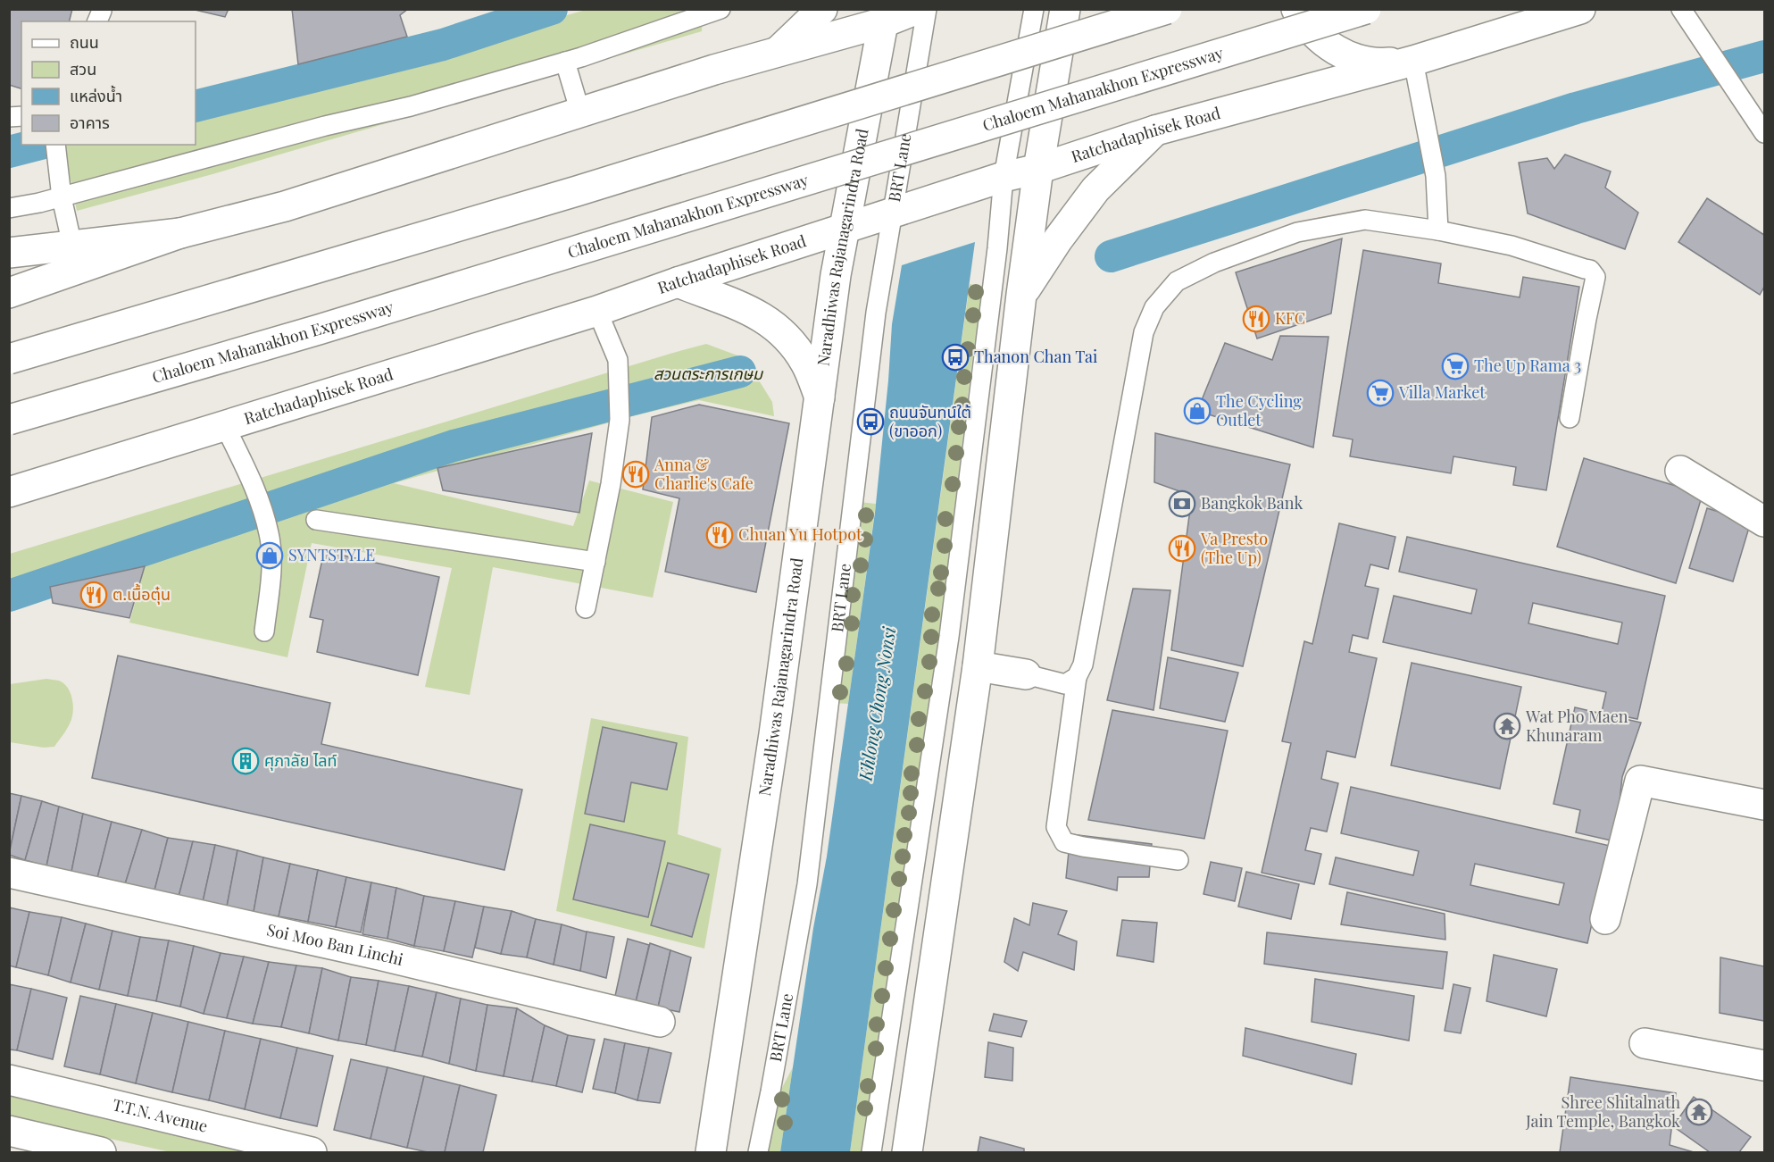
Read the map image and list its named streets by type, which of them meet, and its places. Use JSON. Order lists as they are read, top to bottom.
{
  "streets": {
    "main road": [
      "Chaloem Mahanakhon Expressway",
      "Ratchadaphisek Road",
      "Naradhiwas Rajanagarindra Road",
      "Soi Moo Ban Linchi",
      "T.T.N. Avenue"
    ],
    "lane": ["BRT Lane"]
  },
  "crossings": [
    ["Ratchadaphisek Road", "BRT Lane"],
    ["Ratchadaphisek Road", "Naradhiwas Rajanagarindra Road"]
  ],
  "water": ["Khlong Chong Nonsi"],
  "parks": ["สวนตระการเกษม"],
  "places": {
    "restaurant": [
      "KFC",
      "Anna & Charlie's Cafe",
      "Chuan Yu Hotpot",
      "Va Presto (The Up)",
      "ต.เนื้อตุ๋น"
    ],
    "bus stop": ["Thanon Chan Tai", "ถนนจันทน์ใต้ (ขาออก)"],
    "supermarket": ["The Up Rama 3", "Villa Market"],
    "shop": ["The Cycling Outlet", "SYNTSTYLE"],
    "bank": ["Bangkok Bank"],
    "temple": ["Wat Pho Maen Khunaram", "Shree Shitalnath Jain Temple, Bangkok"],
    "building": ["ศุภาลัย ไลท์"]
  },
  "legend": [
    "ถนน",
    "สวน",
    "แหล่งน้ำ",
    "อาคาร"
  ]
}
